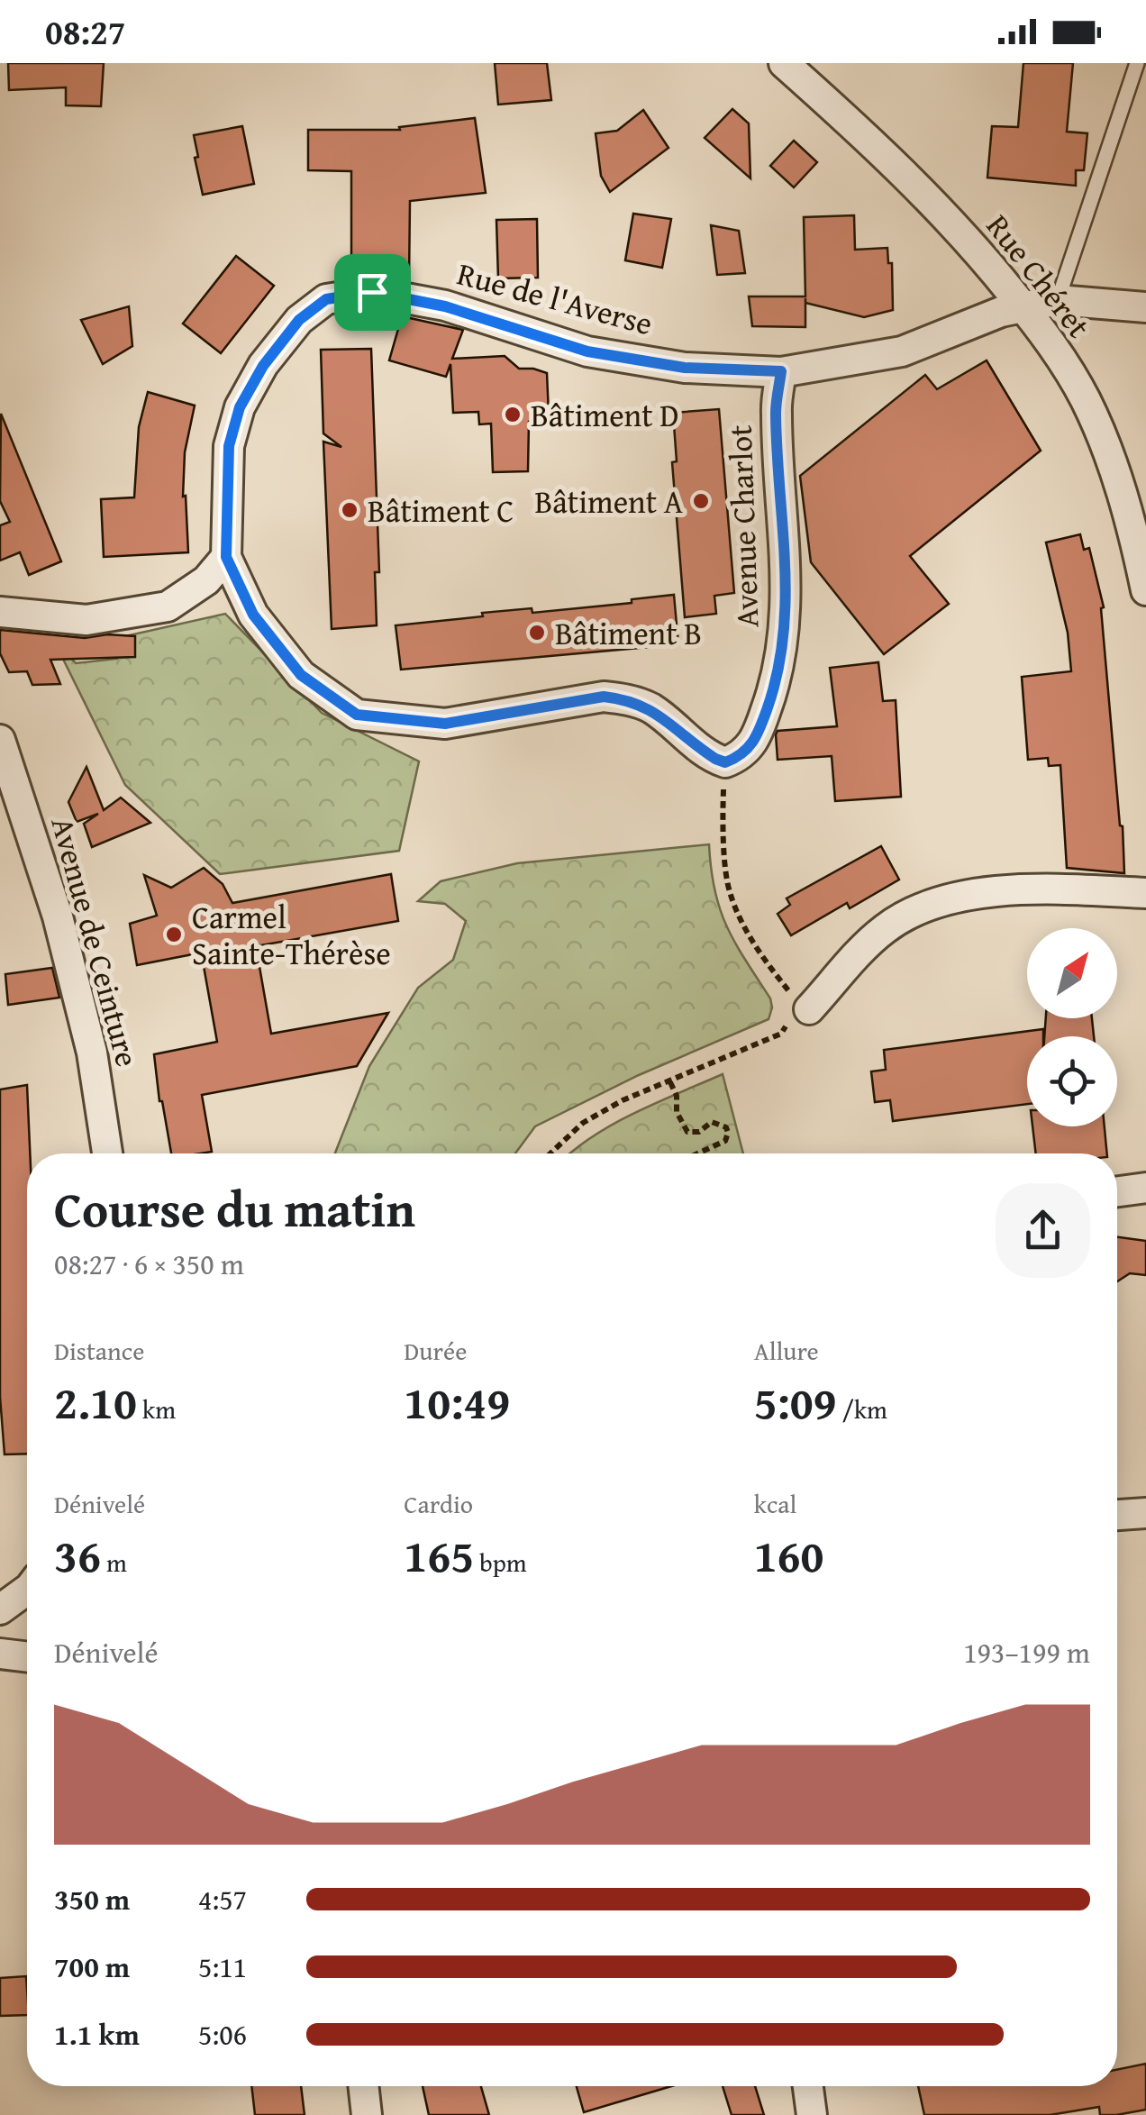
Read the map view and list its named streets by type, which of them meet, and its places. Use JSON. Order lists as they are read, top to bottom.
{
  "streets": {
    "street": [
      "Rue Chéret",
      "Rue de l'Averse",
      "Avenue Charlot",
      "Avenue de Ceinture"
    ]
  },
  "crossings": [
    ["Rue Chéret", "Rue de l'Averse"],
    ["Rue de l'Averse", "Avenue Charlot"]
  ],
  "places": [
    "Bâtiment D",
    "Bâtiment A",
    "Bâtiment C",
    "Bâtiment B",
    "Carmel Sainte-Thérèse"
  ],
  "north": "top right",
  "page": {
    "status": "08:27",
    "heading": ["Course du matin", "08:27 · 6 × 350 m"],
    "stats": [
      ["Distance", "2.10 km"],
      ["Durée", "10:49"],
      ["Allure", "5:09 /km"],
      ["Dénivelé", "36 m"],
      ["Cardio", "165 bpm"],
      ["kcal", "160"]
    ],
    "chart": ["Dénivelé", "193–199 m"],
    "list": [
      {
        "name": "350 m",
        "note": "4:57"
      },
      {
        "name": "700 m",
        "note": "5:11"
      },
      {
        "name": "1.1 km",
        "note": "5:06"
      }
    ]
  }
}
